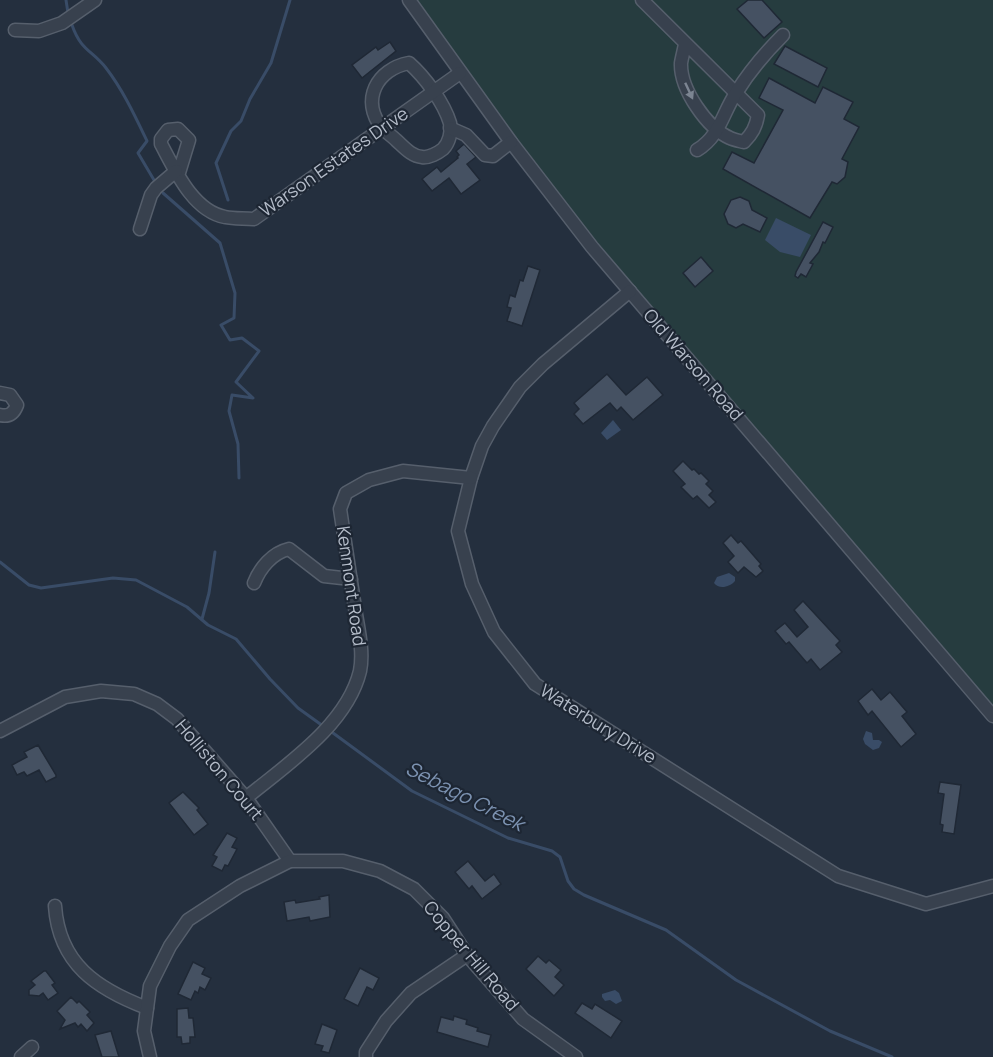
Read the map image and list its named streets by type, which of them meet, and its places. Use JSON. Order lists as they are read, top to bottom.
{
  "streets": {
    "street": [
      "Warson Estates Drive",
      "Old Warson Road",
      "Kenmont Road",
      "Waterbury Drive",
      "Holliston Court",
      "Copper Hill Road"
    ]
  },
  "crossings": [
    ["Warson Estates Drive", "Old Warson Road"],
    ["Old Warson Road", "Waterbury Drive"],
    ["Kenmont Road", "Waterbury Drive"],
    ["Kenmont Road", "Holliston Court"],
    ["Holliston Court", "Copper Hill Road"]
  ],
  "water": ["Sebago Creek"]
}
